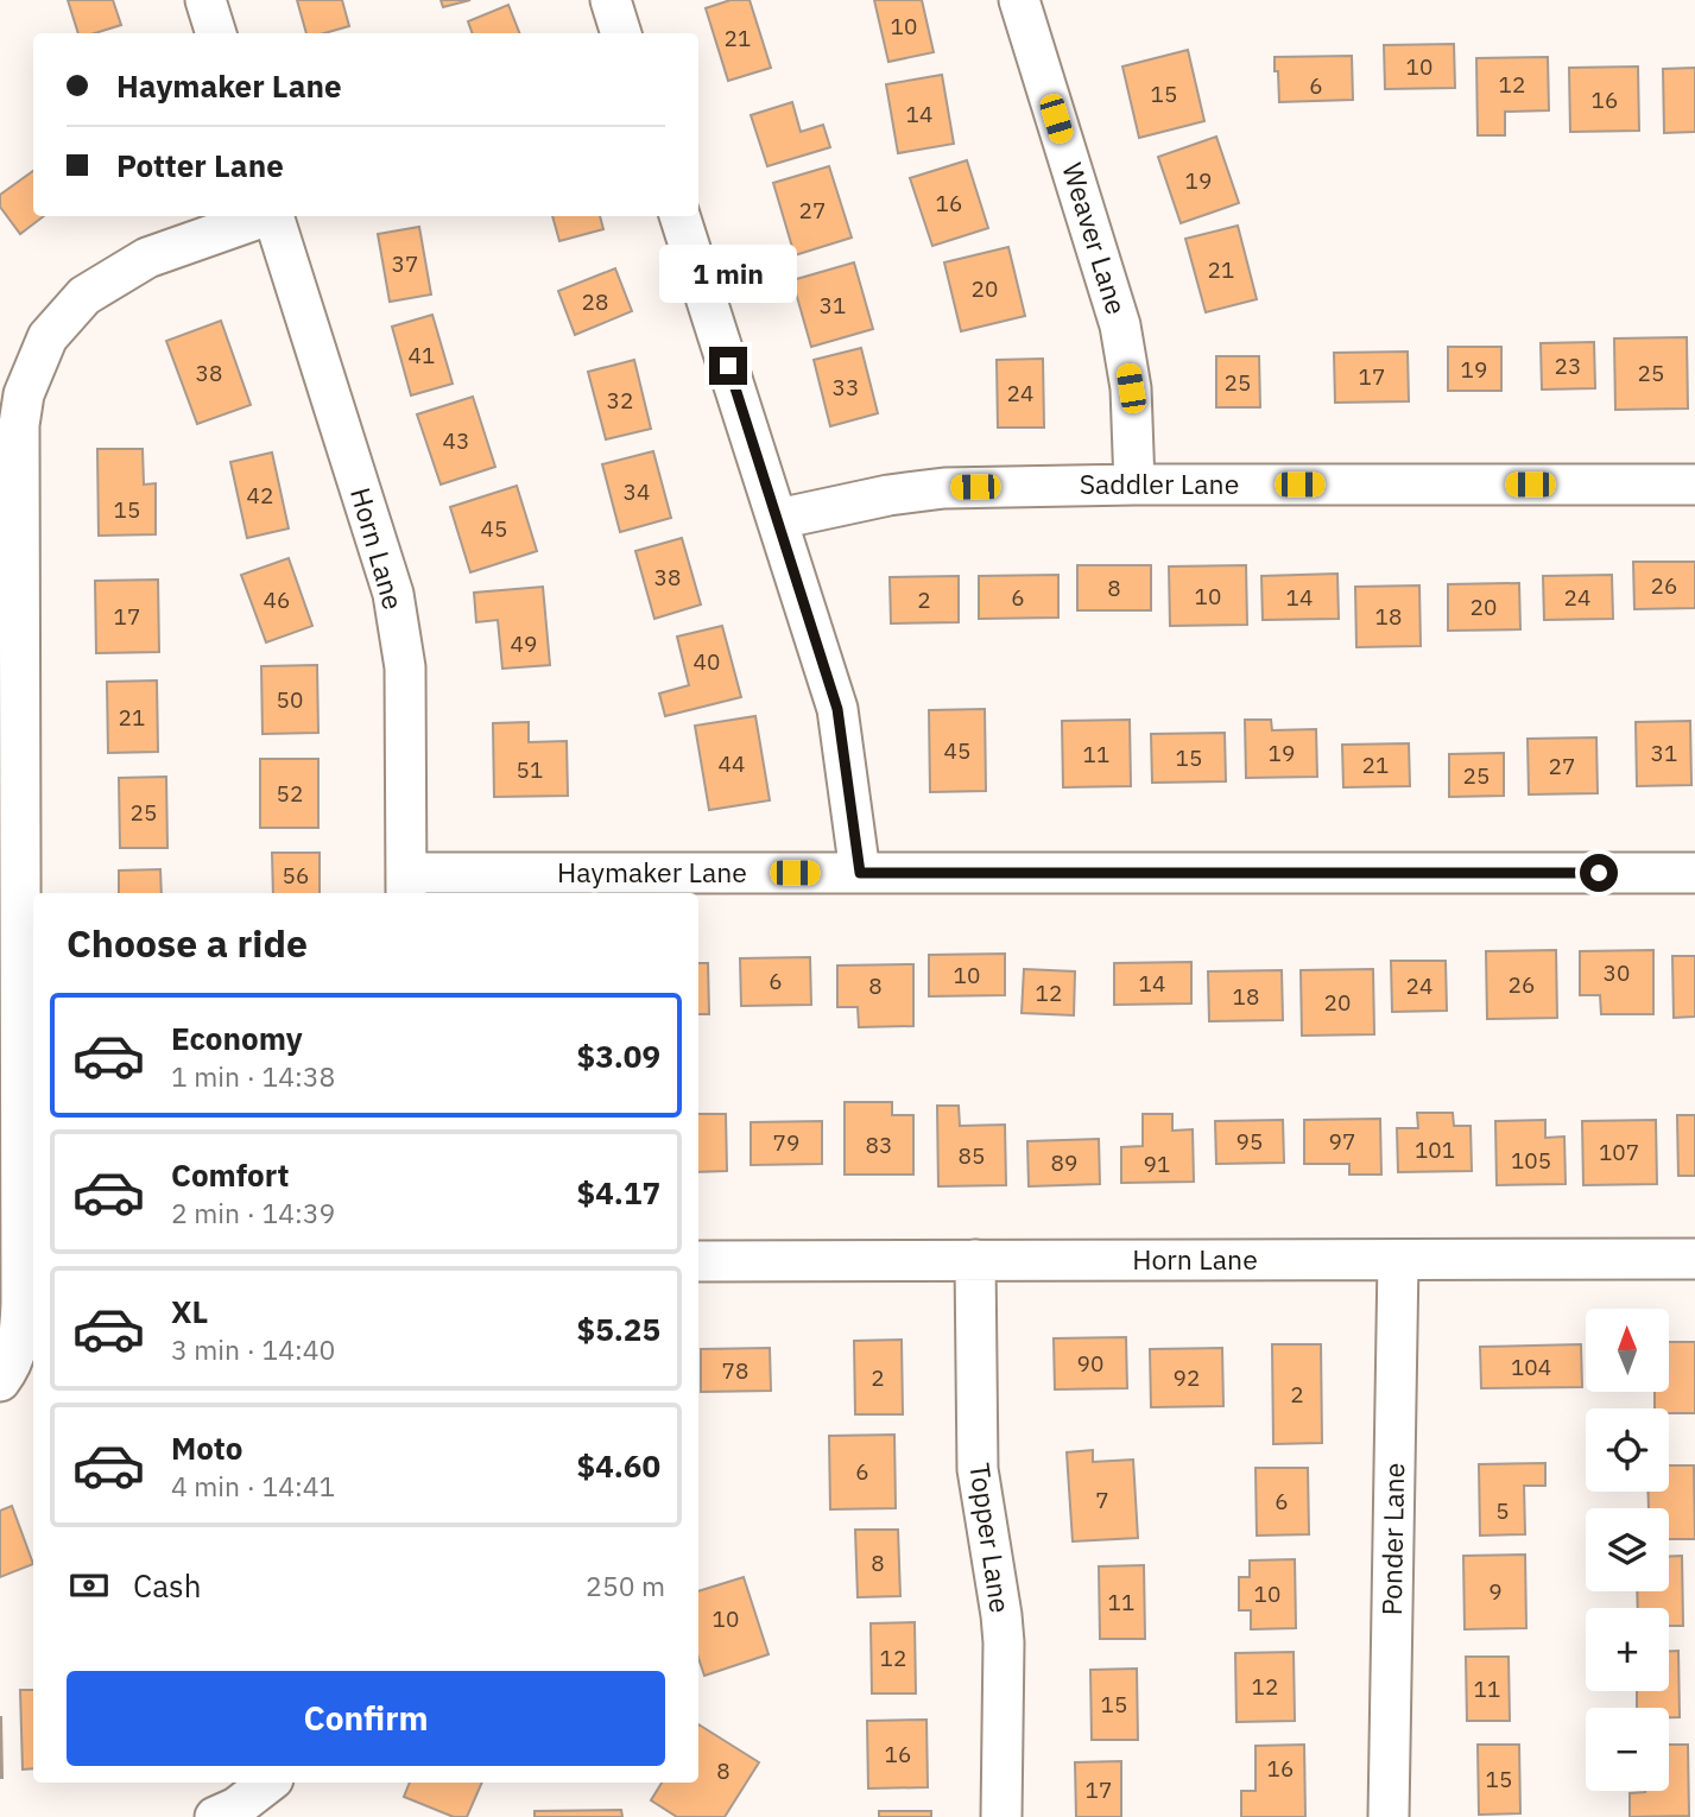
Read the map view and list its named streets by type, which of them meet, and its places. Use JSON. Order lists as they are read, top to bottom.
{
  "streets": {
    "street": [
      "Weaver Lane",
      "Saddler Lane",
      "Horn Lane",
      "Haymaker Lane",
      "Topper Lane",
      "Ponder Lane"
    ]
  },
  "crossings": [
    ["Weaver Lane", "Saddler Lane"],
    ["Horn Lane", "Haymaker Lane"],
    ["Horn Lane", "Topper Lane"],
    ["Horn Lane", "Ponder Lane"]
  ],
  "house_numbers": [
    "10",
    "21",
    "10",
    "12",
    "6",
    "15",
    "16",
    "14",
    "19",
    "16",
    "27",
    "37",
    "21",
    "20",
    "28",
    "31",
    "41",
    "23",
    "19",
    "38",
    "25",
    "17",
    "25",
    "33",
    "24",
    "32",
    "43",
    "34",
    "42",
    "15",
    "45",
    "38",
    "26",
    "8",
    "10",
    "6",
    "14",
    "24",
    "46",
    "2",
    "20",
    "17",
    "18",
    "49",
    "40",
    "50",
    "21",
    "45",
    "19",
    "31",
    "11",
    "15",
    "44",
    "21",
    "27",
    "51",
    "25",
    "52",
    "25",
    "56",
    "30",
    "10",
    "6",
    "14",
    "26",
    "8",
    "24",
    "12",
    "18",
    "20",
    "95",
    "97",
    "79",
    "83",
    "101",
    "107",
    "85",
    "105",
    "89",
    "91",
    "90",
    "104",
    "78",
    "2",
    "92",
    "2",
    "6",
    "7",
    "6",
    "5",
    "8",
    "9",
    "10",
    "11",
    "10",
    "12",
    "12",
    "11",
    "15",
    "16",
    "16",
    "8",
    "15",
    "17"
  ],
  "north": "top",
  "page": {
    "banner": ["Haymaker Lane", "Potter Lane"],
    "bubble": "1 min",
    "heading": "Choose a ride",
    "list": [
      {
        "name": "Economy",
        "note": "1 min · 14:38",
        "value": "$3.09"
      },
      {
        "name": "Comfort",
        "note": "2 min · 14:39",
        "value": "$4.17"
      },
      {
        "name": "XL",
        "note": "3 min · 14:40",
        "value": "$5.25"
      },
      {
        "name": "Moto",
        "note": "4 min · 14:41",
        "value": "$4.60"
      }
    ],
    "map_buttons": ["+", "−"],
    "pay": ["Cash", "250 m"],
    "buttons": "Confirm"
  }
}
